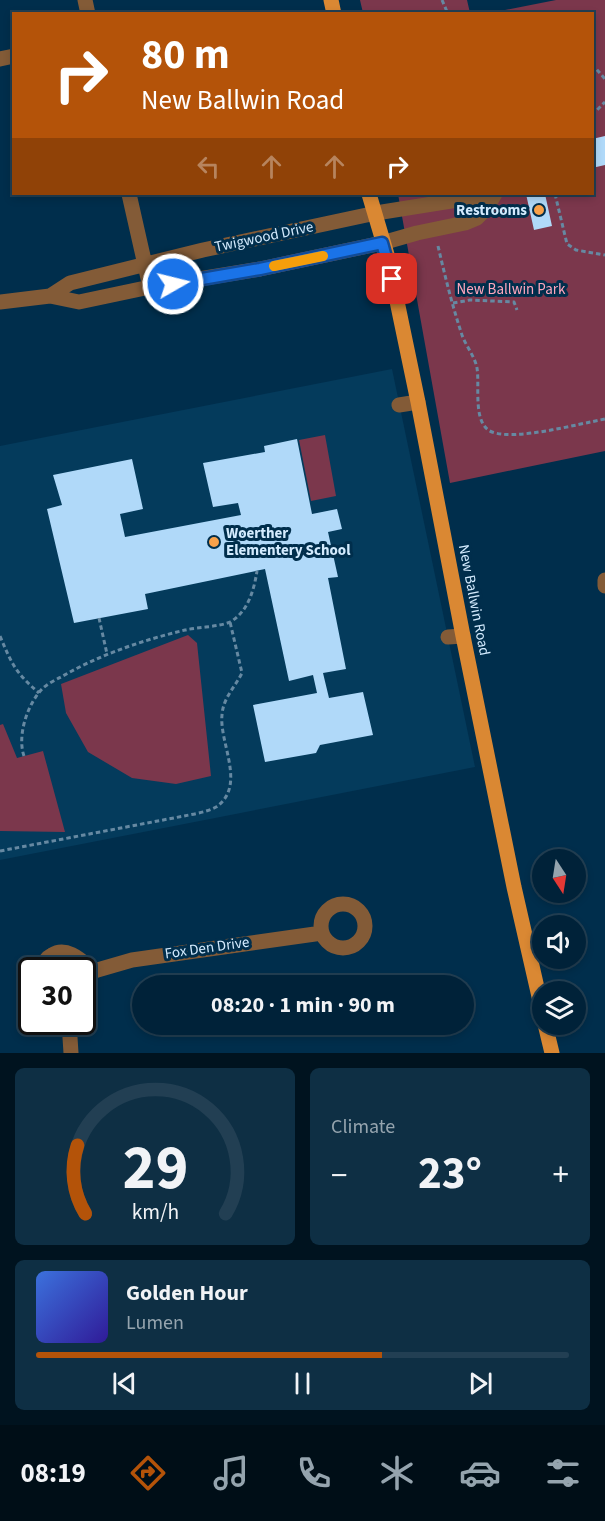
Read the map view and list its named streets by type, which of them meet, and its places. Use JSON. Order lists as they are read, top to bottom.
{
  "streets": {
    "main road": ["New Ballwin Road"],
    "street": ["Twigwood Drive", "Fox Den Drive"]
  },
  "crossings": [
    ["Twigwood Drive", "New Ballwin Road"]
  ],
  "parks": ["New Ballwin Park"],
  "places": ["Restrooms", "Woerther Elementery School"],
  "north": "bottom",
  "page": {
    "turn": ["80 m", "New Ballwin Road"],
    "limit": "30",
    "trip": "08:20 · 1 min · 90 m",
    "tile": "Climate",
    "heat": ["−", "23°", "+"],
    "song": ["Golden Hour", "Lumen"],
    "tabs": "08:19",
    "gauge": ["29", "km/h"]
  }
}
